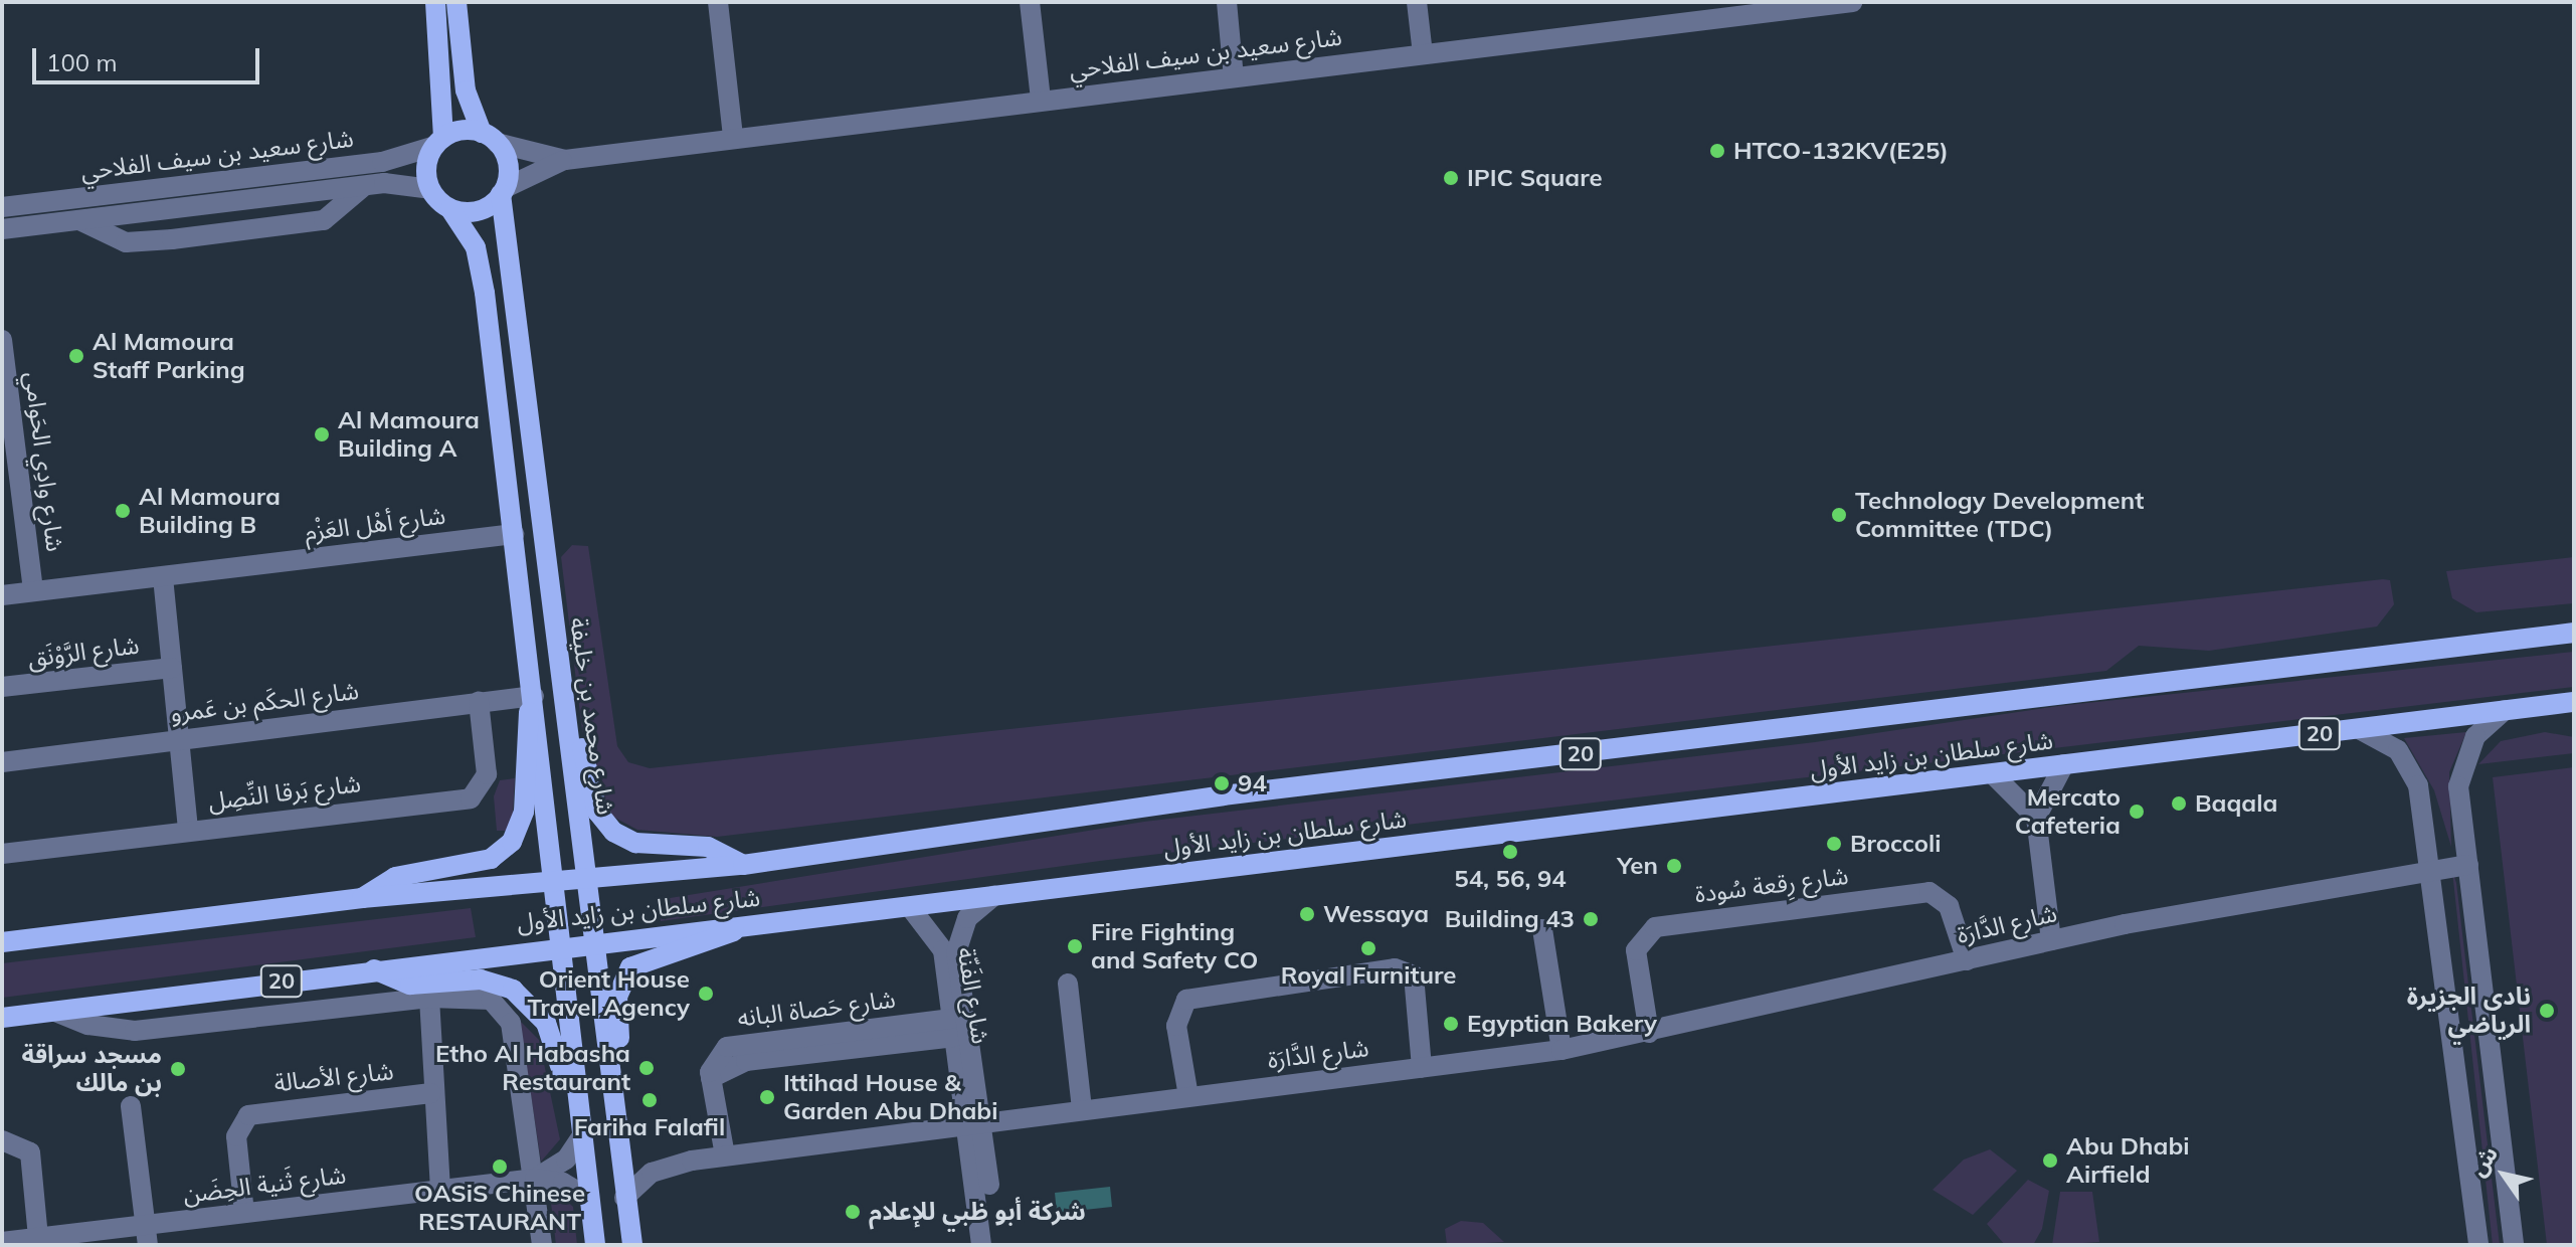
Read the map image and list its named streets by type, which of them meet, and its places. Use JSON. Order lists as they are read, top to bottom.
{
  "streets": {
    "main road": ["شارع محمد بن خليفة", "20", "شارع سلطان بن زايد الأول"],
    "street": [
      "شارع سعيد بن سيف الفلاحي",
      "شارع وادِي الحَوامي",
      "شارع أهْل العَزْم",
      "شارع الرَّوْنَق",
      "شارع الحكَم بن عَمرو",
      "شارع بَرقا النِّصِل",
      "شارع رِقعة سُودة",
      "شارع الدَّارَة",
      "شارع الفَنّة",
      "شارع حَصاة البانه",
      "شارع الأصالة",
      "شارع ثَنية الحِضَن"
    ]
  },
  "crossings": [
    ["شارع سعيد بن سيف الفلاحي", "شارع محمد بن خليفة"],
    ["شارع وادِي الحَوامي", "شارع أهْل العَزْم"],
    ["شارع الحكَم بن عَمرو", "شارع بَرقا النِّصِل"],
    ["شارع محمد بن خليفة", "شارع سلطان بن زايد الأول"],
    ["شارع محمد بن خليفة", "شارع الدَّارَة"],
    ["شارع سلطان بن زايد الأول", "شارع الفَنّة"],
    ["شارع رِقعة سُودة", "شارع الدَّارَة"],
    ["شارع الدَّارَة", "شارع الفَنّة"],
    ["شارع الدَّارَة", "شارع حَصاة البانه"],
    ["شارع الفَنّة", "شارع حَصاة البانه"],
    ["شارع الأصالة", "شارع ثَنية الحِضَن"]
  ],
  "places": [
    "HTCO-132KV(E25)",
    "IPIC Square",
    "Al Mamoura Staff Parking",
    "Al Mamoura Building A",
    "Al Mamoura Building B",
    "Technology Development Committee (TDC)",
    "94",
    "Baqala",
    "Mercato Cafeteria",
    "Broccoli",
    "54, 56, 94",
    "Yen",
    "Wessaya",
    "Building 43",
    "Fire Fighting and Safety CO",
    "Royal Furniture",
    "Orient House Travel Agency",
    "نادى الجزيرة الرياضي",
    "Egyptian Bakery",
    "Etho Al Habasha Restaurant",
    "مسجد سراقة بن مالك",
    "Ittihad House & Garden Abu Dhabi",
    "Fariha Falafil",
    "Abu Dhabi Airfield",
    "OASiS Chinese RESTAURANT",
    "شركة أبو ظبي للإعلام"
  ],
  "scale_bar": "100 m",
  "north": "top left"
}
